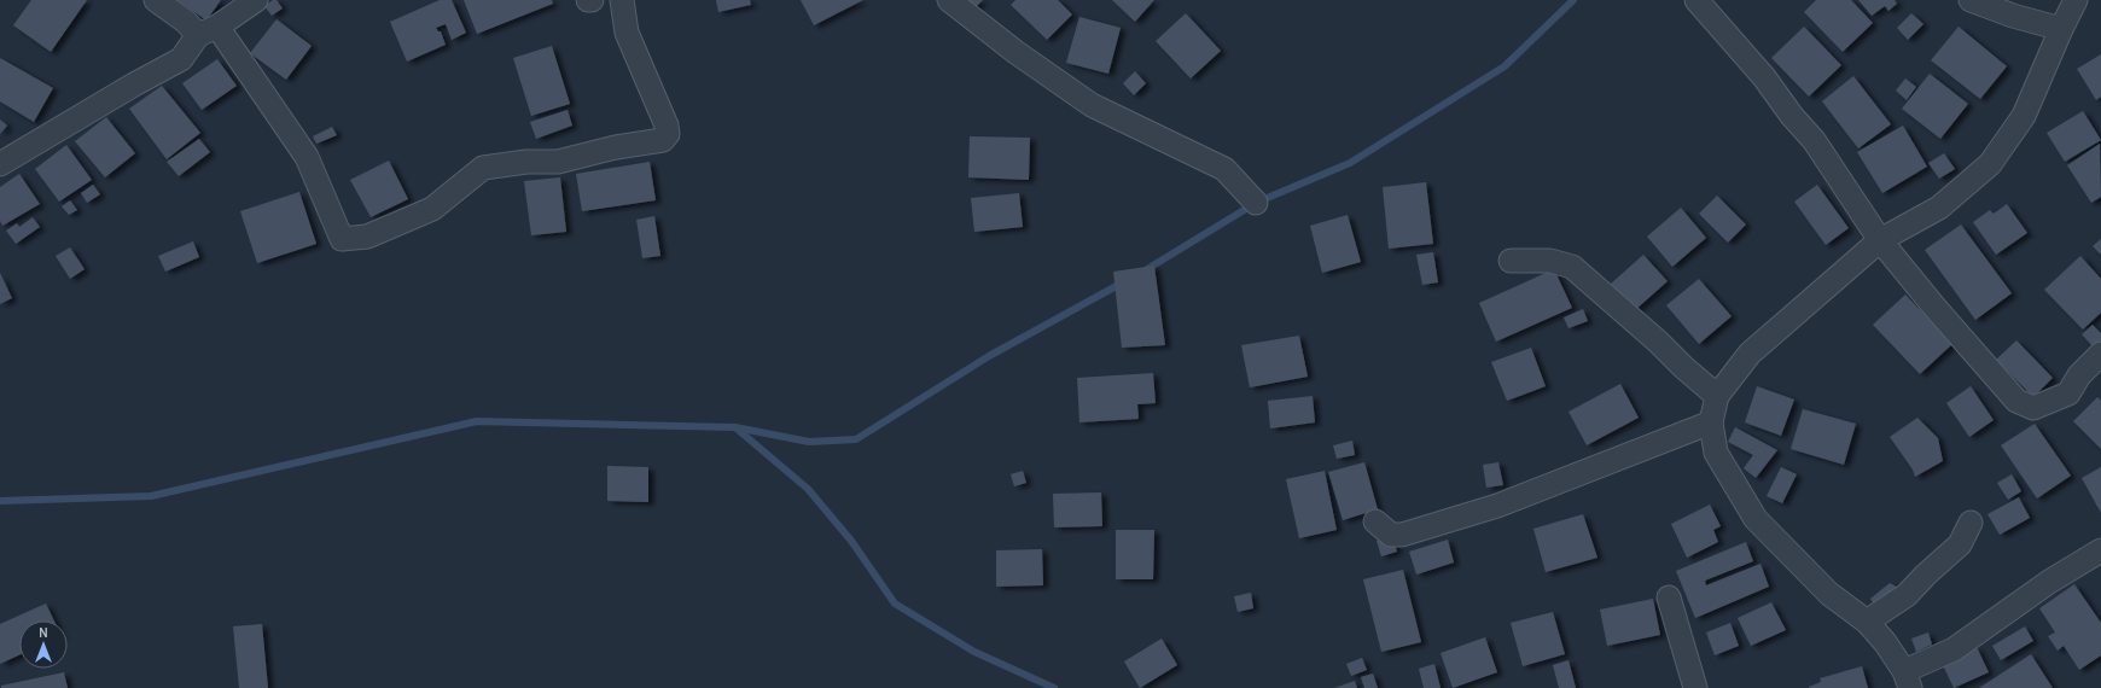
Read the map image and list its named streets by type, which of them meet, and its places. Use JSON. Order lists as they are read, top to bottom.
{
  "north": "top"
}
